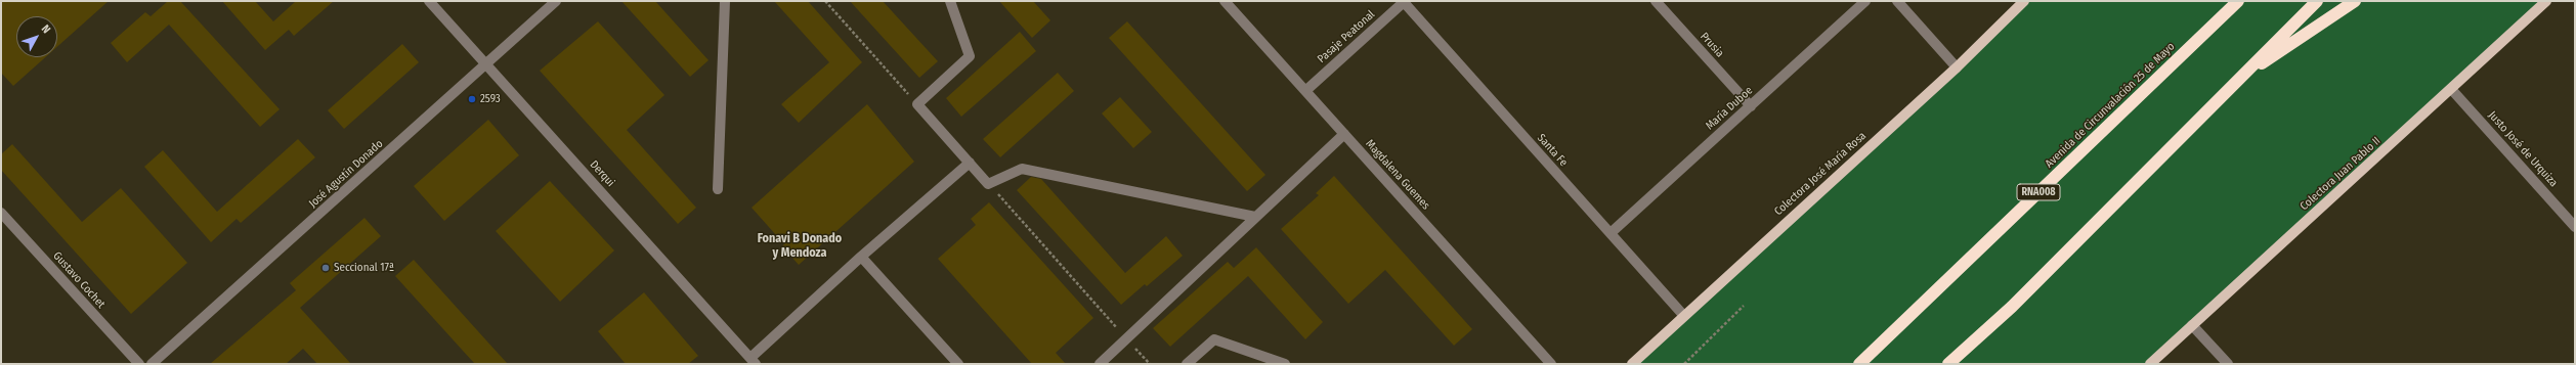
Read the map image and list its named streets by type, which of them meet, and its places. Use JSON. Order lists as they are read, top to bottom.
{
  "streets": {
    "highway": ["Avenida de Circunvalación 25 de Mayo", "RNA008"],
    "main road": ["Colectora José María Rosa", "Colectora Juan Pablo II"],
    "street": [
      "Pasaje Peatonal",
      "Prusia",
      "María Duboe",
      "Justo José de Urquiza",
      "Santa Fe",
      "José Agustín Donado",
      "Derqui",
      "Magdalena Guemes",
      "Gustavo Cochet"
    ]
  },
  "crossings": [
    ["Pasaje Peatonal", "Santa Fe"],
    ["Pasaje Peatonal", "Magdalena Guemes"],
    ["Prusia", "María Duboe"],
    ["María Duboe", "Santa Fe"],
    ["Justo José de Urquiza", "Colectora Juan Pablo II"],
    ["Santa Fe", "Colectora José María Rosa"],
    ["José Agustín Donado", "Derqui"]
  ],
  "districts": ["Fonavi B Donado y Mendoza"],
  "places": ["2593", "Seccional 17ª"],
  "north": "top right"
}
